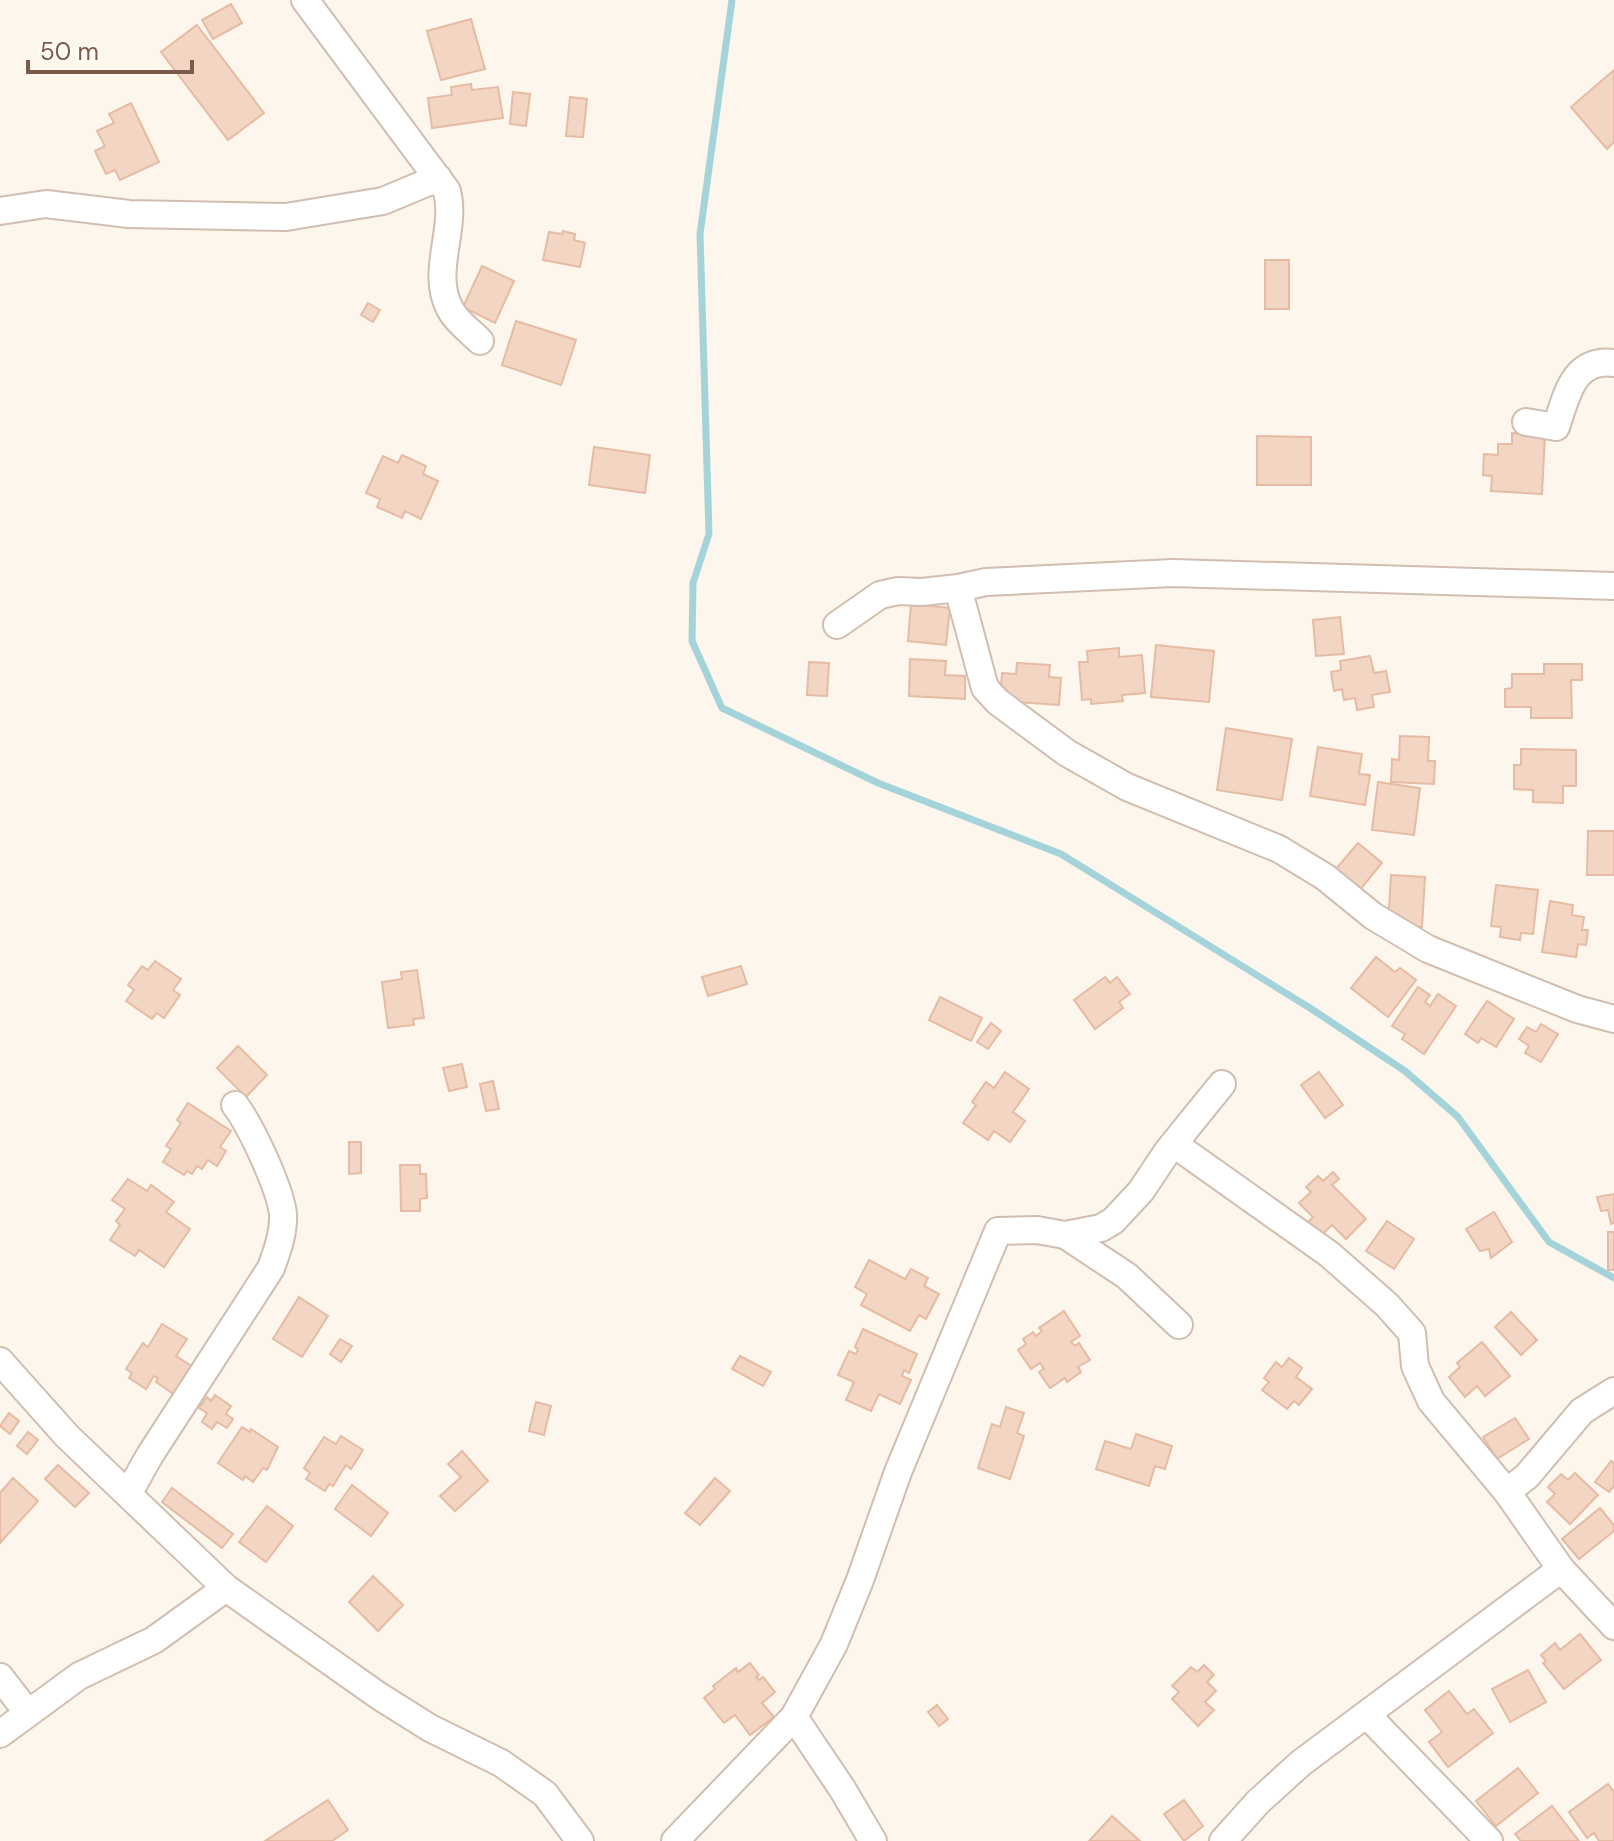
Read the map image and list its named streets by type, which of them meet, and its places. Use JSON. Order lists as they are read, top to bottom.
{
  "scale_bar": "50 m"
}
